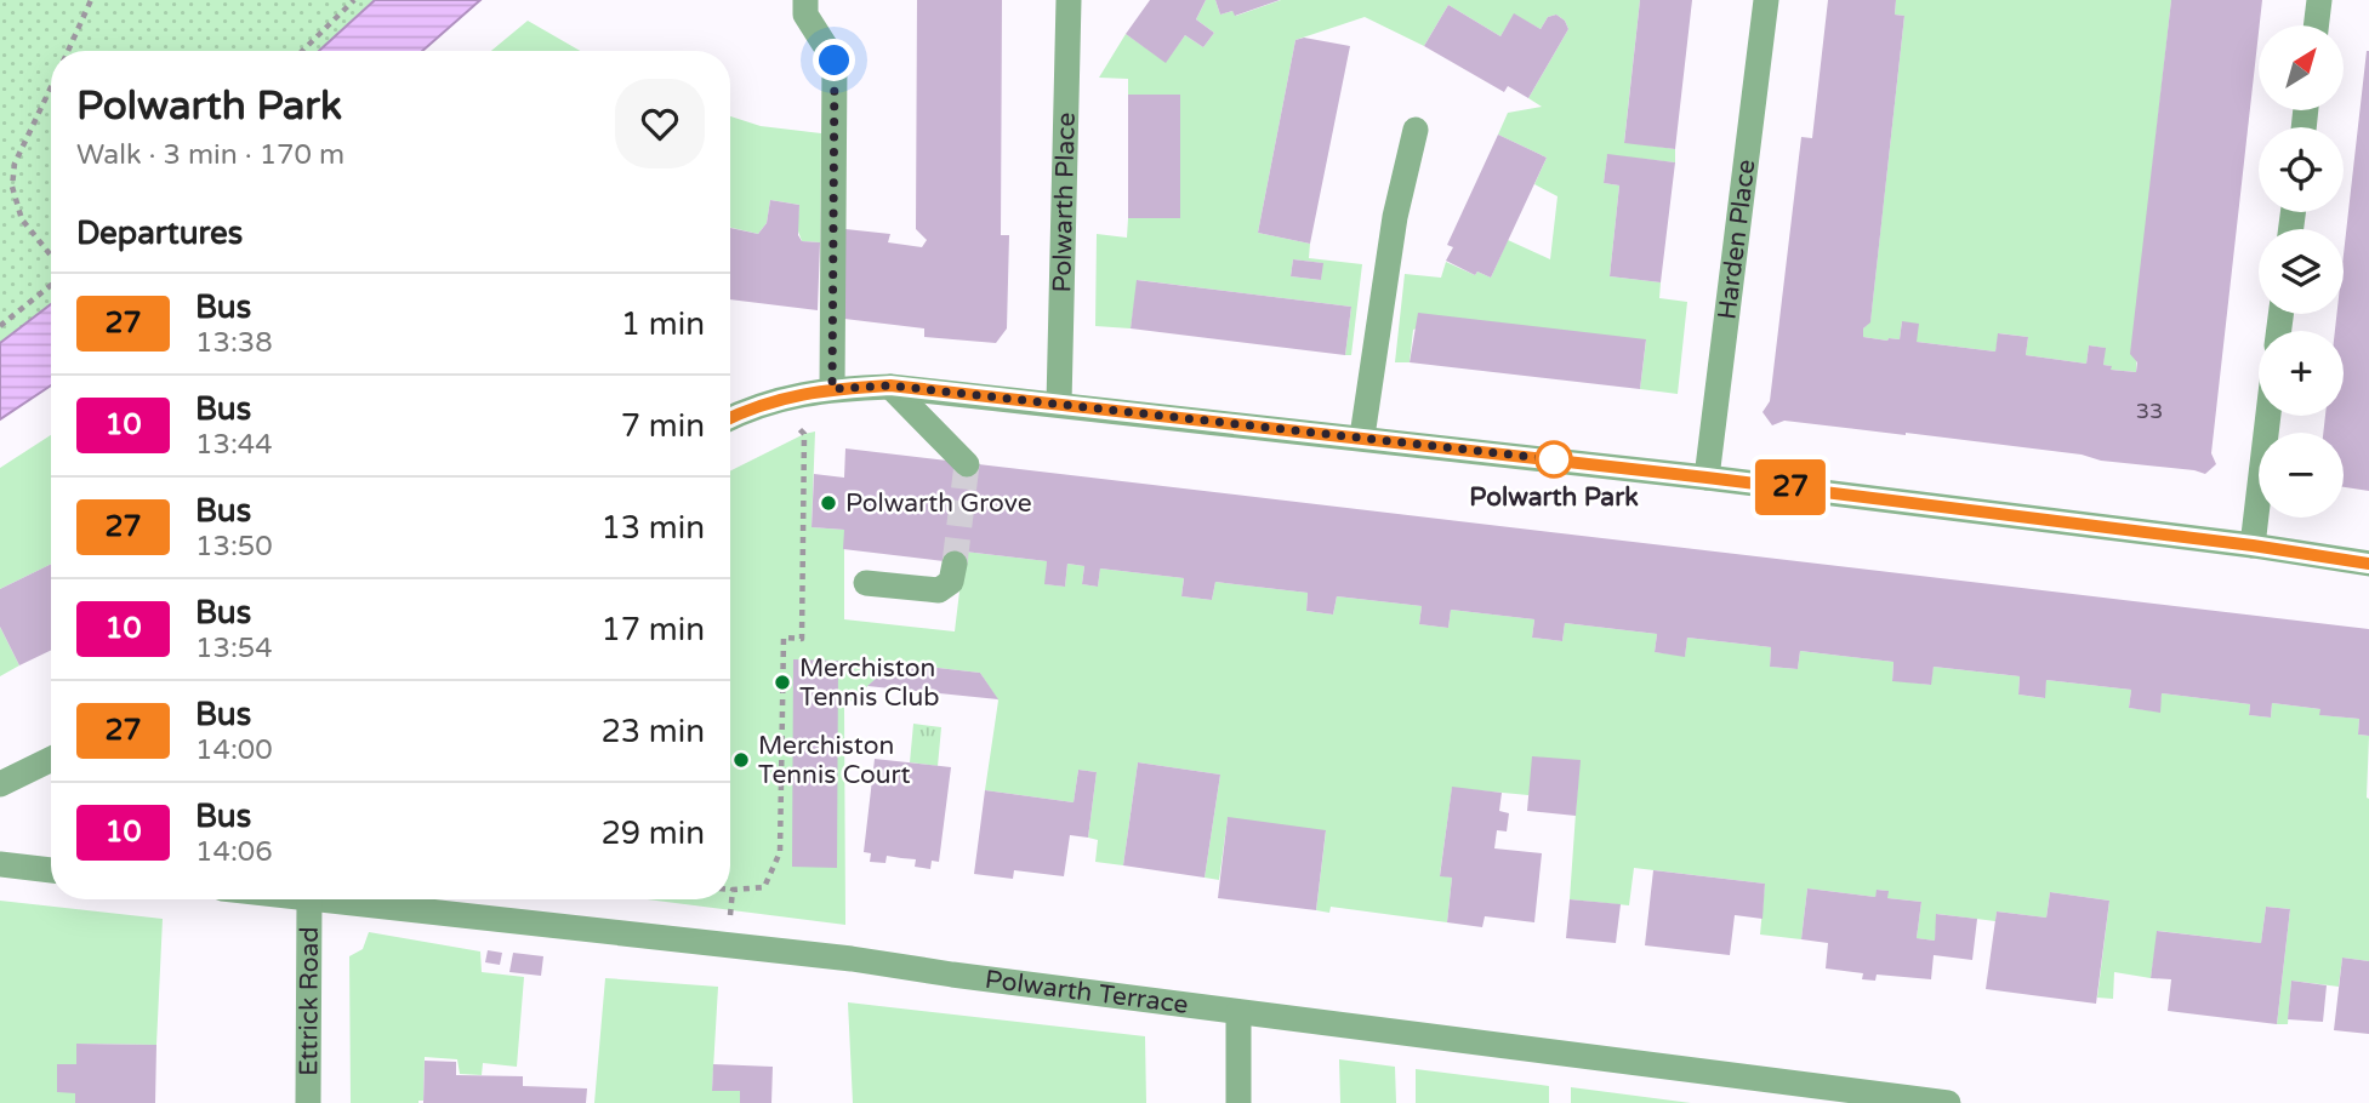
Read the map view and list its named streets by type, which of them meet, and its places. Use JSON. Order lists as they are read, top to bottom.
{
  "streets": {
    "street": [
      "Polwarth Place",
      "Harden Place",
      "Polwarth Terrace",
      "Ettrick Road"
    ]
  },
  "crossings": [
    ["Polwarth Terrace", "Ettrick Road"]
  ],
  "places": [
    "Polwarth Park",
    "Polwarth Grove",
    "Merchiston Tennis Club",
    "Merchiston Tennis Court"
  ],
  "lines": ["bus line 27"],
  "house_numbers": ["33"],
  "north": "top right",
  "page": {
    "on_map": "27",
    "map_buttons": ["+", "−"],
    "heading": [
      ["Polwarth Park", "Walk · 3 min · 170 m"],
      "Departures"
    ],
    "list": [
      {
        "mark": "27",
        "name": "Bus",
        "note": "13:38",
        "value": "1 min"
      },
      {
        "mark": "10",
        "name": "Bus",
        "note": "13:44",
        "value": "7 min"
      },
      {
        "mark": "27",
        "name": "Bus",
        "note": "13:50",
        "value": "13 min"
      },
      {
        "mark": "10",
        "name": "Bus",
        "note": "13:54",
        "value": "17 min"
      },
      {
        "mark": "27",
        "name": "Bus",
        "note": "14:00",
        "value": "23 min"
      },
      {
        "mark": "10",
        "name": "Bus",
        "note": "14:06",
        "value": "29 min"
      }
    ]
  }
}
